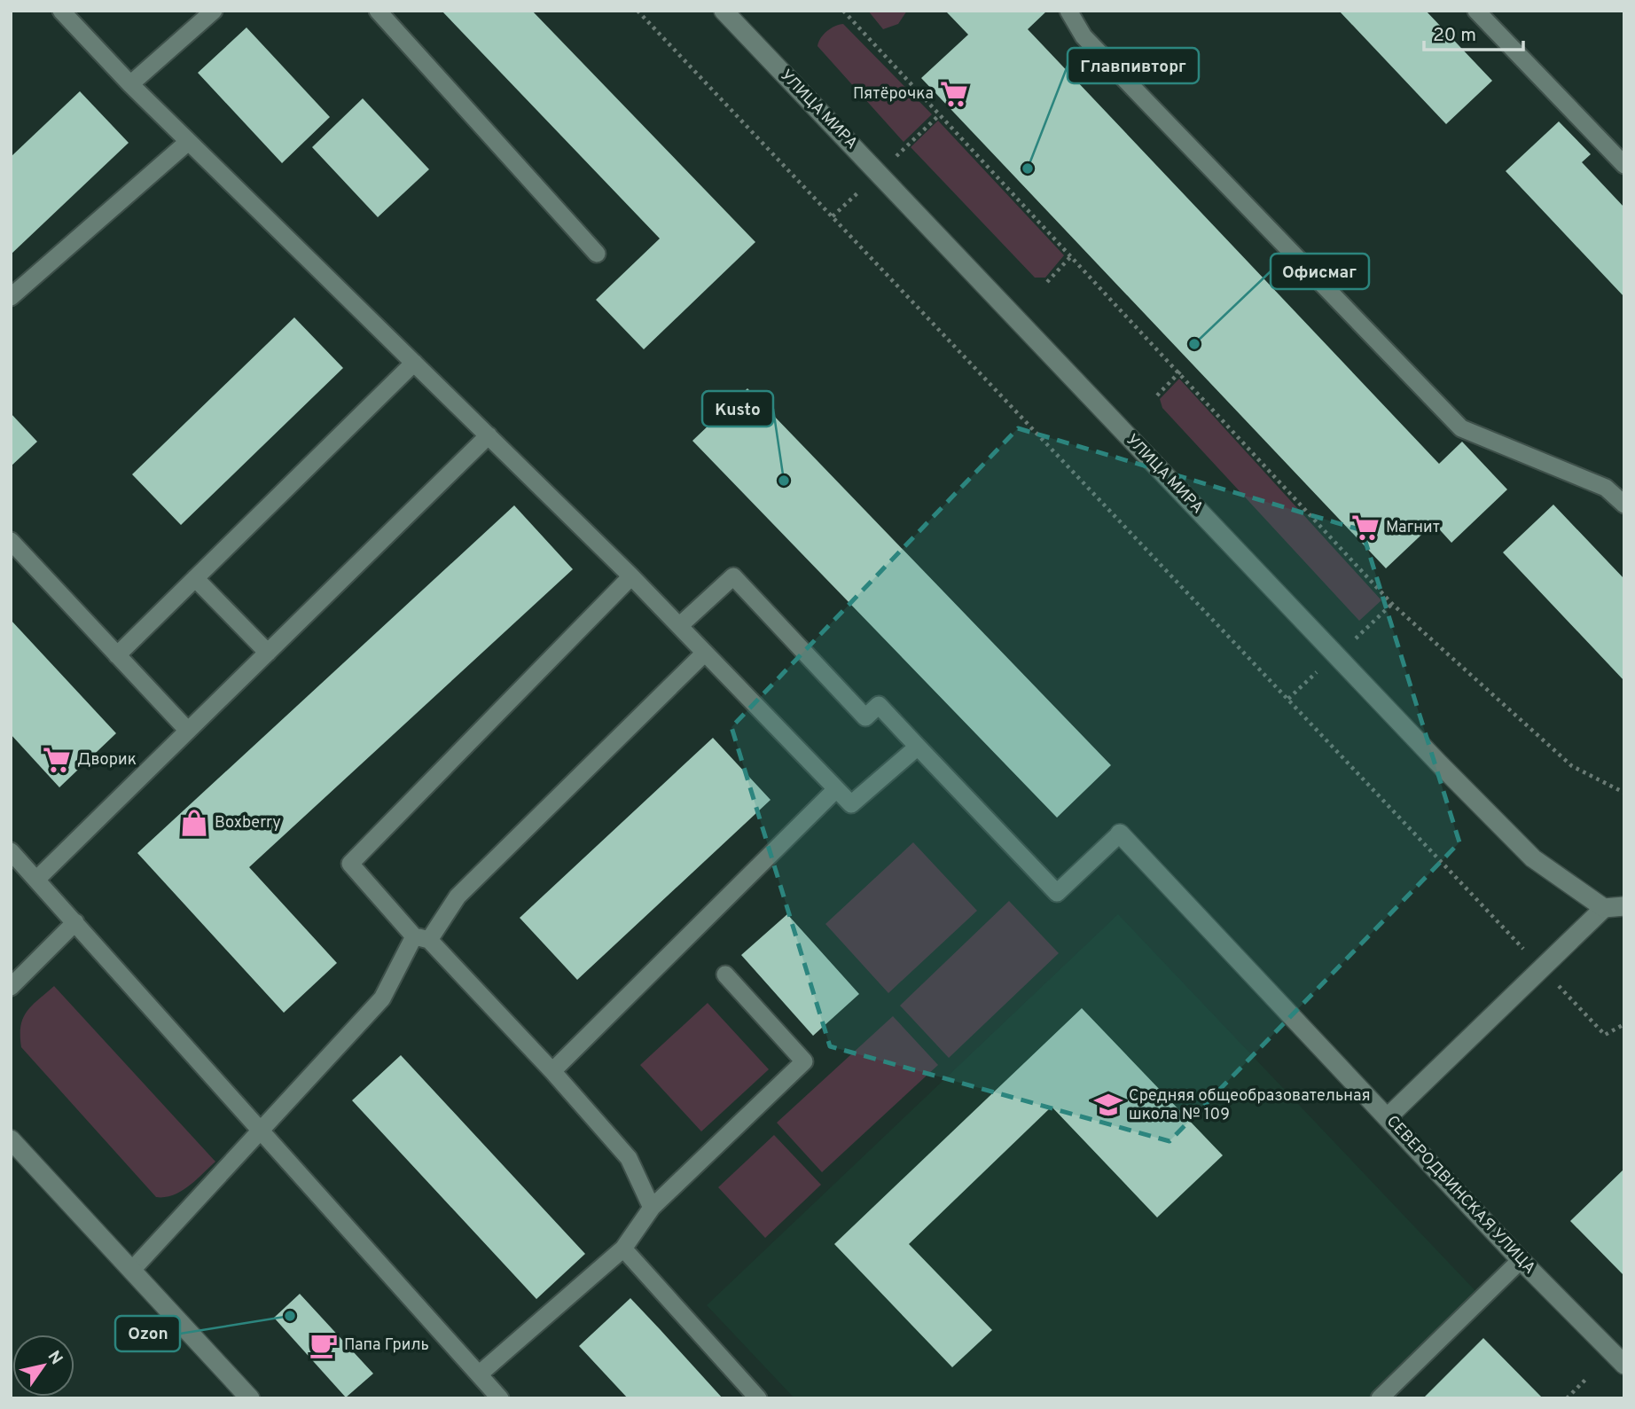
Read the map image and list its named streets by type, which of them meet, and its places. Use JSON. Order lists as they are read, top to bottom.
{
  "streets": {
    "main road": ["УЛИЦА МИРА", "СЕВЕРОДВИНСКАЯ УЛИЦА"]
  },
  "places": {
    "supermarket": ["Пятёрочка", "Магнит", "Дворик"],
    "other": [
      "Главпивторг",
      "Офисмаг",
      "Kusto",
      "Ozon"
    ],
    "shop": ["Boxberry"],
    "school or university": ["Средняя общеобразовательная школа № 109"],
    "cafe": ["Папа Гриль"]
  },
  "scale_bar": "20 m",
  "north": "top right"
}
